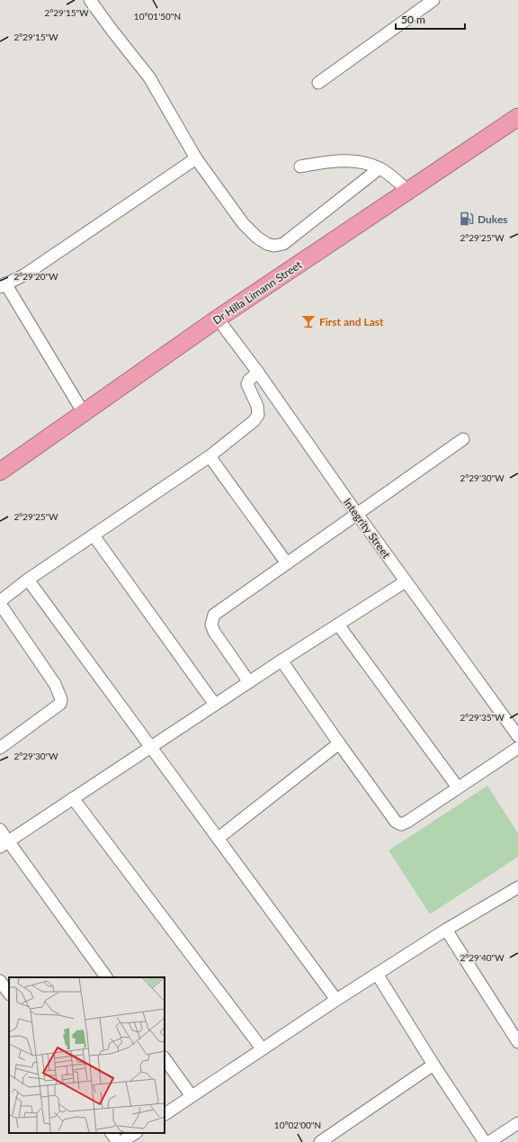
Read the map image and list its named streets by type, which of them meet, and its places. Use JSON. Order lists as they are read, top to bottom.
{
  "streets": {
    "highway": ["Dr Hilla Limann Street"],
    "street": ["Integrity Street"]
  },
  "crossings": [
    ["Dr Hilla Limann Street", "Integrity Street"]
  ],
  "places": {
    "fuel station": ["Dukes"],
    "bar": ["First and Last"]
  },
  "scale_bar": "50 m",
  "coordinates": [
    "2°29'15\"W",
    "10°01'50\"N",
    "2°29'25\"W",
    "2°29'20\"W",
    "2°29'30\"W",
    "2°29'35\"W",
    "2°29'40\"W",
    "10°02'00\"N"
  ]
}
